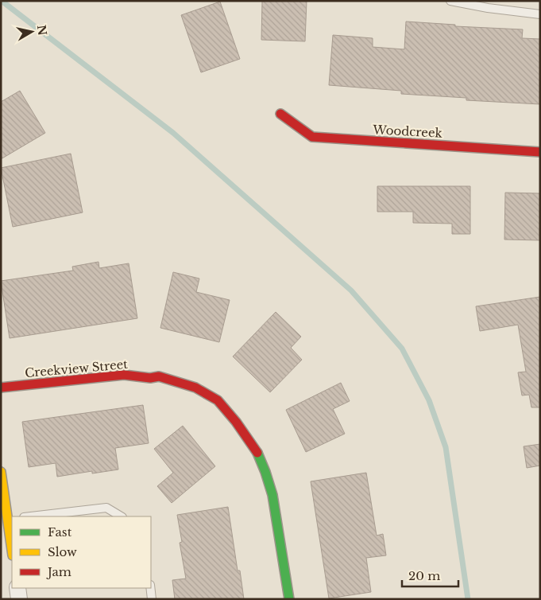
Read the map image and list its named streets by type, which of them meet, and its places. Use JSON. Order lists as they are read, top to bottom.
{
  "streets": {
    "street": ["Woodcreek", "Creekview Street"]
  },
  "legend": ["Fast", "Slow", "Jam"],
  "scale_bar": "20 m",
  "north": "right"
}
